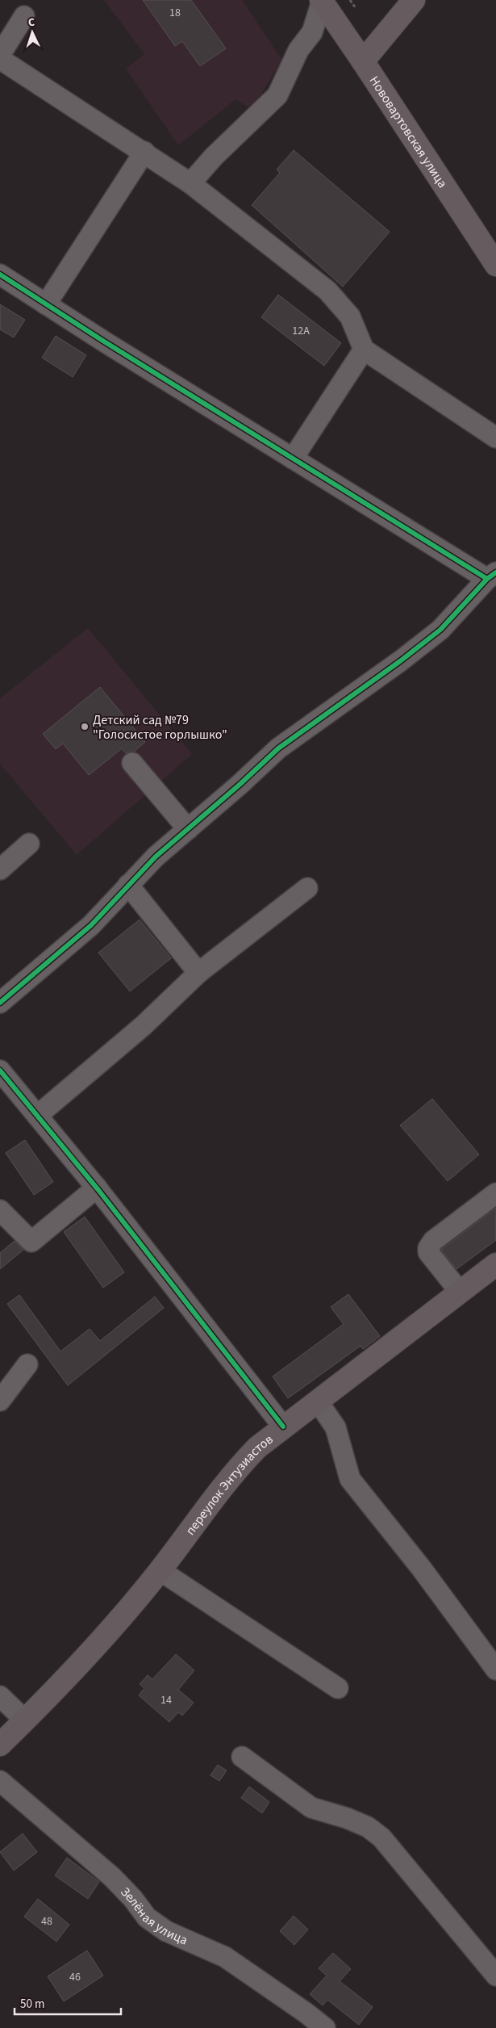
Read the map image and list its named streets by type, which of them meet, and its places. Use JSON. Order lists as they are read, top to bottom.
{
  "streets": {
    "main road": ["Нововартовская улица", "переулок Энтузиастов"],
    "street": ["Зелёная улица"]
  },
  "places": ["Детский сад №79 \"Голосистое горлышко\""],
  "house_numbers": [
    "18",
    "12А",
    "14",
    "48",
    "46"
  ],
  "scale_bar": "50 m",
  "north": "top"
}
